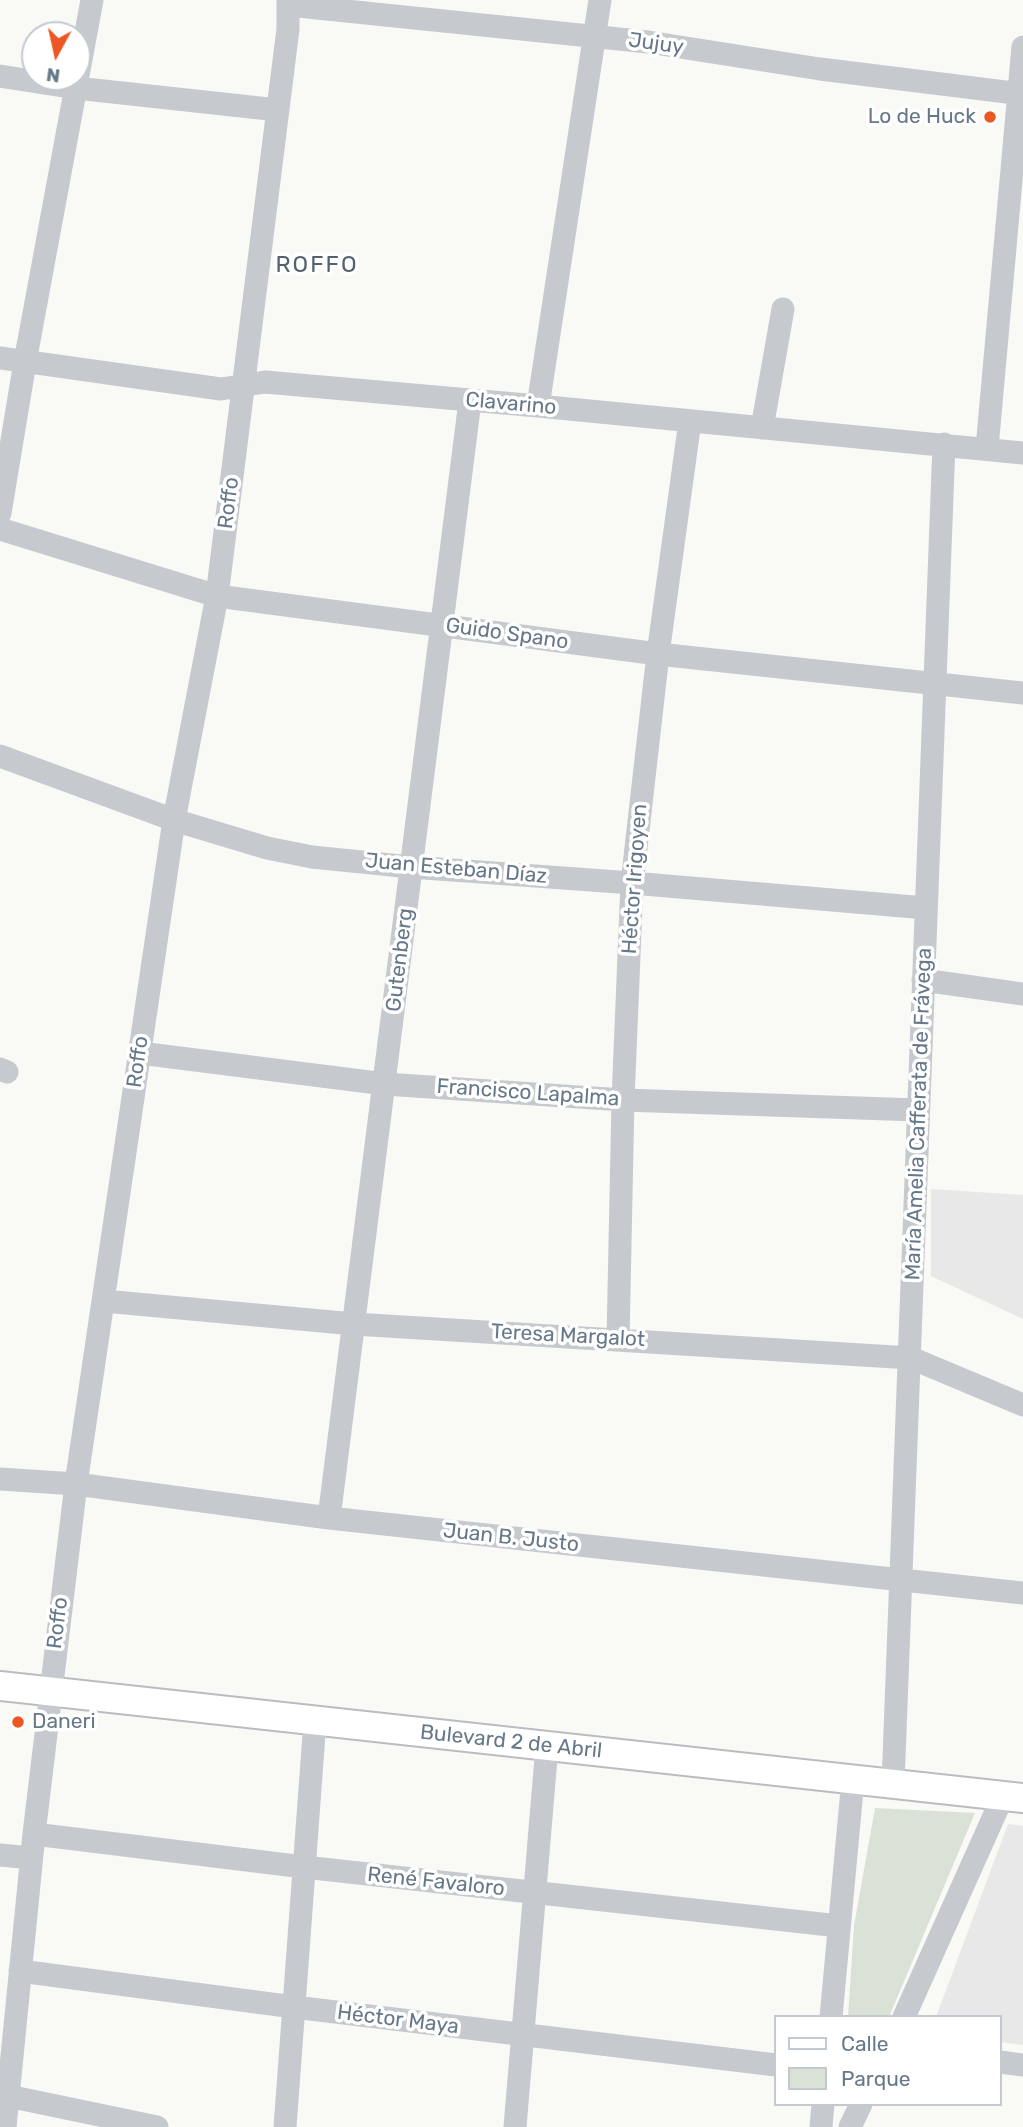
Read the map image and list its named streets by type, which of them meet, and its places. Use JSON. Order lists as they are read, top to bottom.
{
  "streets": {
    "main road": ["Bulevard 2 de Abril"],
    "street": [
      "Jujuy",
      "Clavarino",
      "Roffo",
      "Guido Spano",
      "Juan Esteban Díaz",
      "Héctor Irigoyen",
      "Gutenberg",
      "Francisco Lapalma",
      "María Amelia Cafferata de Frávega",
      "Teresa Margalot",
      "Juan B. Justo",
      "René Favaloro",
      "Héctor Maya"
    ]
  },
  "crossings": [
    ["Jujuy", "Roffo"],
    ["Clavarino", "Roffo"],
    ["Clavarino", "Héctor Irigoyen"],
    ["Clavarino", "Gutenberg"],
    ["Clavarino", "María Amelia Cafferata de Frávega"],
    ["Roffo", "Guido Spano"],
    ["Roffo", "Juan Esteban Díaz"],
    ["Roffo", "Francisco Lapalma"],
    ["Roffo", "Teresa Margalot"],
    ["Roffo", "Juan B. Justo"],
    ["Roffo", "Bulevard 2 de Abril"],
    ["Roffo", "René Favaloro"],
    ["Roffo", "Héctor Maya"],
    ["Guido Spano", "Héctor Irigoyen"],
    ["Guido Spano", "Gutenberg"],
    ["Guido Spano", "María Amelia Cafferata de Frávega"],
    ["Juan Esteban Díaz", "Héctor Irigoyen"],
    ["Juan Esteban Díaz", "Gutenberg"],
    ["Juan Esteban Díaz", "María Amelia Cafferata de Frávega"],
    ["Héctor Irigoyen", "Francisco Lapalma"],
    ["Héctor Irigoyen", "Teresa Margalot"],
    ["Gutenberg", "Francisco Lapalma"],
    ["Gutenberg", "Teresa Margalot"],
    ["Gutenberg", "Juan B. Justo"],
    ["Francisco Lapalma", "María Amelia Cafferata de Frávega"],
    ["María Amelia Cafferata de Frávega", "Teresa Margalot"],
    ["María Amelia Cafferata de Frávega", "Juan B. Justo"],
    ["María Amelia Cafferata de Frávega", "Bulevard 2 de Abril"]
  ],
  "districts": ["ROFFO"],
  "places": ["Lo de Huck", "Daneri"],
  "legend": ["Calle", "Parque"],
  "north": "bottom"
}
